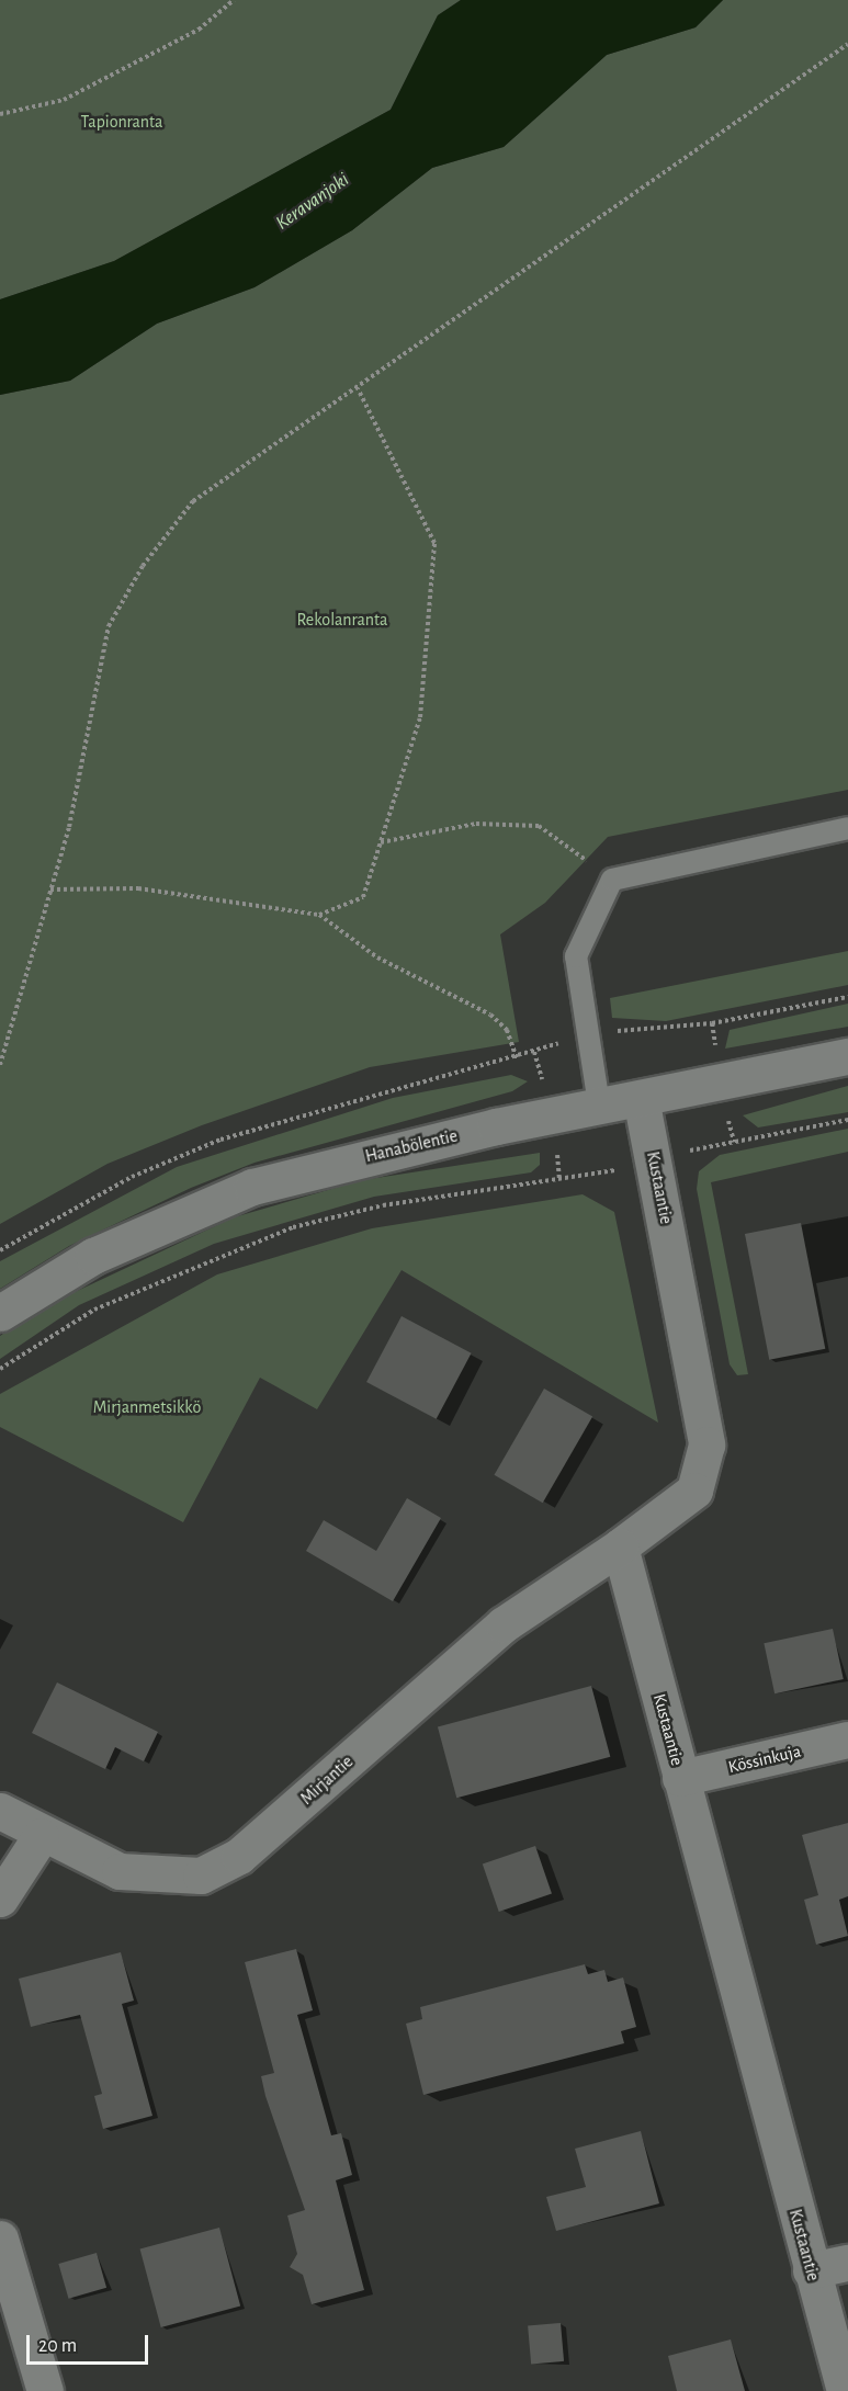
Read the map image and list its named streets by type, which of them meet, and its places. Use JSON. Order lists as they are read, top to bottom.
{
  "streets": {
    "street": [
      "Hanabölentie",
      "Kustaantie",
      "Kössinkuja",
      "Mirjantie"
    ]
  },
  "crossings": [
    ["Hanabölentie", "Kustaantie"],
    ["Kustaantie", "Kössinkuja"],
    ["Kustaantie", "Mirjantie"]
  ],
  "water": ["Keravanjoki"],
  "parks": ["Tapionranta", "Rekolanranta", "Mirjanmetsikkö"],
  "scale_bar": "20 m"
}
